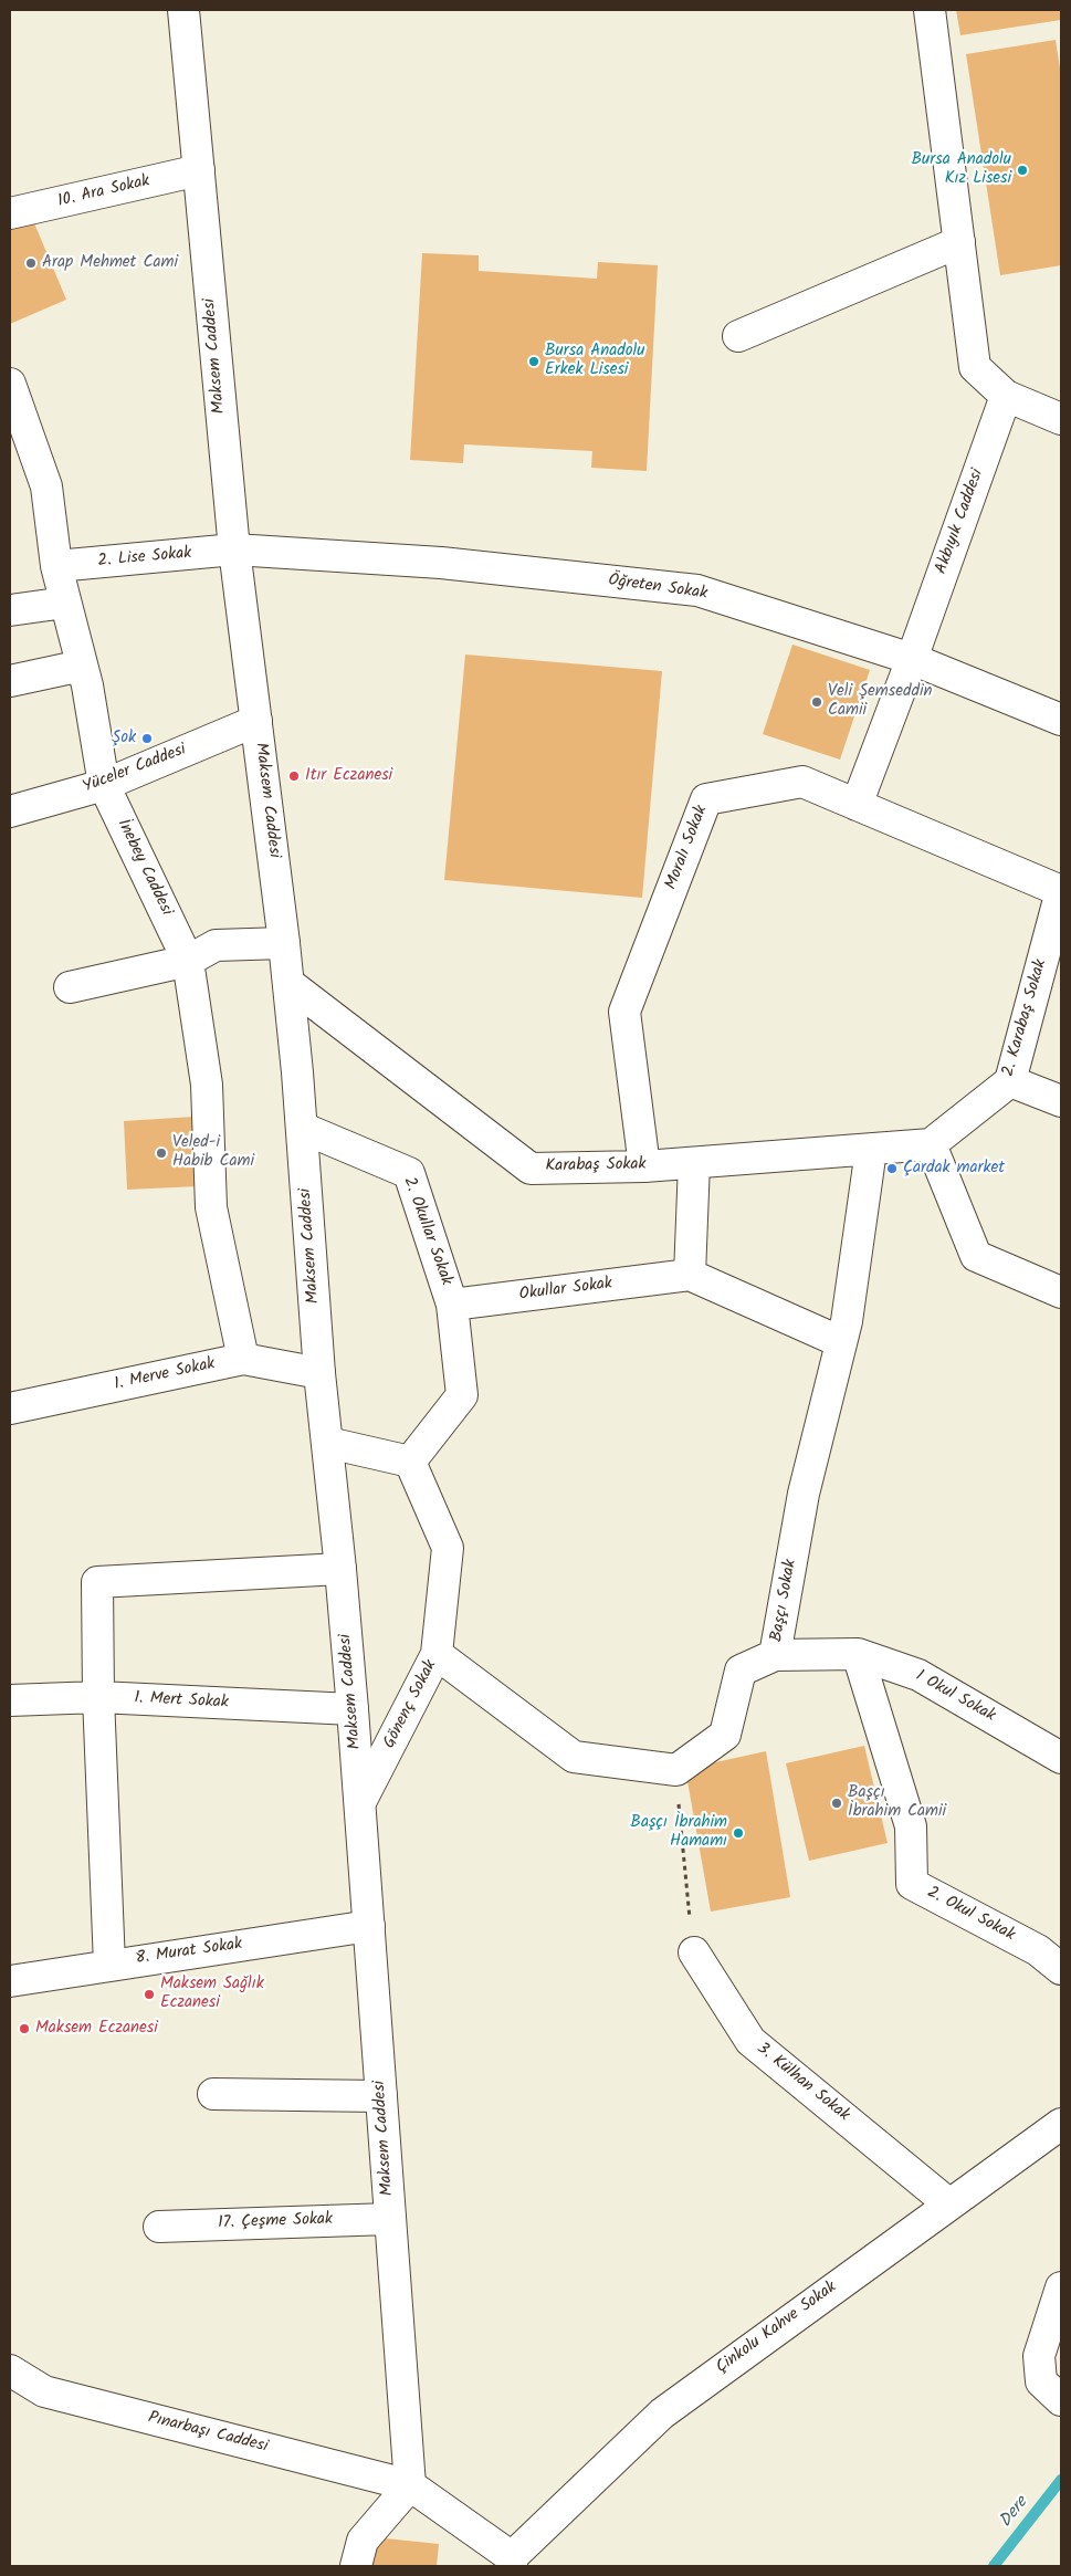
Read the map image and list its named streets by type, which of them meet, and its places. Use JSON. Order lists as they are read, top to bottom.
{
  "streets": {
    "street": [
      "10. Ara Sokak",
      "Maksem Caddesi",
      "Akbıyık Caddesi",
      "2. Lise Sokak",
      "Öğreten Sokak",
      "Yüceler Caddesi",
      "Moralı Sokak",
      "İnebey Caddesi",
      "2. Karabaş Sokak",
      "Karabaş Sokak",
      "2. Okullar Sokak",
      "Okullar Sokak",
      "1. Merve Sokak",
      "Başçı Sokak",
      "1 Okul Sokak",
      "1. Mert Sokak",
      "Gönenç Sokak",
      "2. Okul Sokak",
      "8. Murat Sokak",
      "3. Külhan Sokak",
      "17. Çeşme Sokak",
      "Çinkolu Kahve Sokak",
      "Pınarbaşı Caddesi"
    ]
  },
  "crossings": [
    ["10. Ara Sokak", "Maksem Caddesi"],
    ["Maksem Caddesi", "2. Lise Sokak"],
    ["Maksem Caddesi", "Öğreten Sokak"],
    ["Maksem Caddesi", "Yüceler Caddesi"],
    ["Maksem Caddesi", "Karabaş Sokak"],
    ["Maksem Caddesi", "2. Okullar Sokak"],
    ["Maksem Caddesi", "1. Merve Sokak"],
    ["Maksem Caddesi", "1. Mert Sokak"],
    ["Maksem Caddesi", "Gönenç Sokak"],
    ["Maksem Caddesi", "8. Murat Sokak"],
    ["Maksem Caddesi", "17. Çeşme Sokak"],
    ["Maksem Caddesi", "Pınarbaşı Caddesi"],
    ["Akbıyık Caddesi", "Öğreten Sokak"],
    ["Akbıyık Caddesi", "Moralı Sokak"],
    ["2. Lise Sokak", "Öğreten Sokak"],
    ["2. Lise Sokak", "İnebey Caddesi"],
    ["Yüceler Caddesi", "İnebey Caddesi"],
    ["Moralı Sokak", "2. Karabaş Sokak"],
    ["Moralı Sokak", "Karabaş Sokak"],
    ["İnebey Caddesi", "1. Merve Sokak"],
    ["2. Karabaş Sokak", "Karabaş Sokak"],
    ["Karabaş Sokak", "Başçı Sokak"],
    ["2. Okullar Sokak", "Okullar Sokak"],
    ["Başçı Sokak", "1 Okul Sokak"],
    ["1 Okul Sokak", "2. Okul Sokak"],
    ["3. Külhan Sokak", "Çinkolu Kahve Sokak"]
  ],
  "water": ["Dere"],
  "places": [
    "Bursa Anadolu Kız Lisesi",
    "Arap Mehmet Cami",
    "Bursa Anadolu Erkek Lisesi",
    "Veli Şemseddin Camii",
    "Şok",
    "Itır Eczanesi",
    "Veled-i Habib Cami",
    "Çardak market",
    "Başçı İbrahim Camii",
    "Başçı İbrahim Hamamı",
    "Maksem Sağlık Eczanesi",
    "Maksem Eczanesi"
  ]
}
